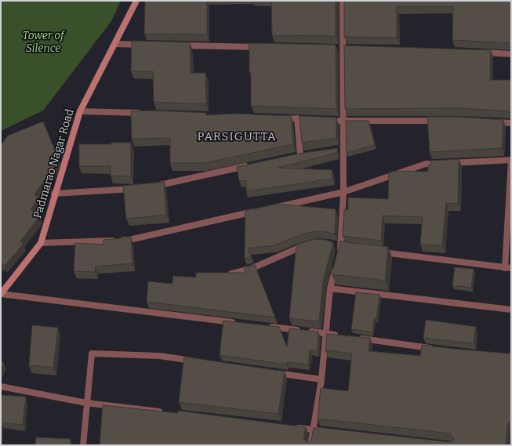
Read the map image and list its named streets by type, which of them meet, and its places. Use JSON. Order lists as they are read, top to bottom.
{
  "streets": {
    "street": ["Padmarao Nagar Road"]
  },
  "districts": ["PARSIGUTTA"],
  "parks": ["Tower of Silence"]
}
